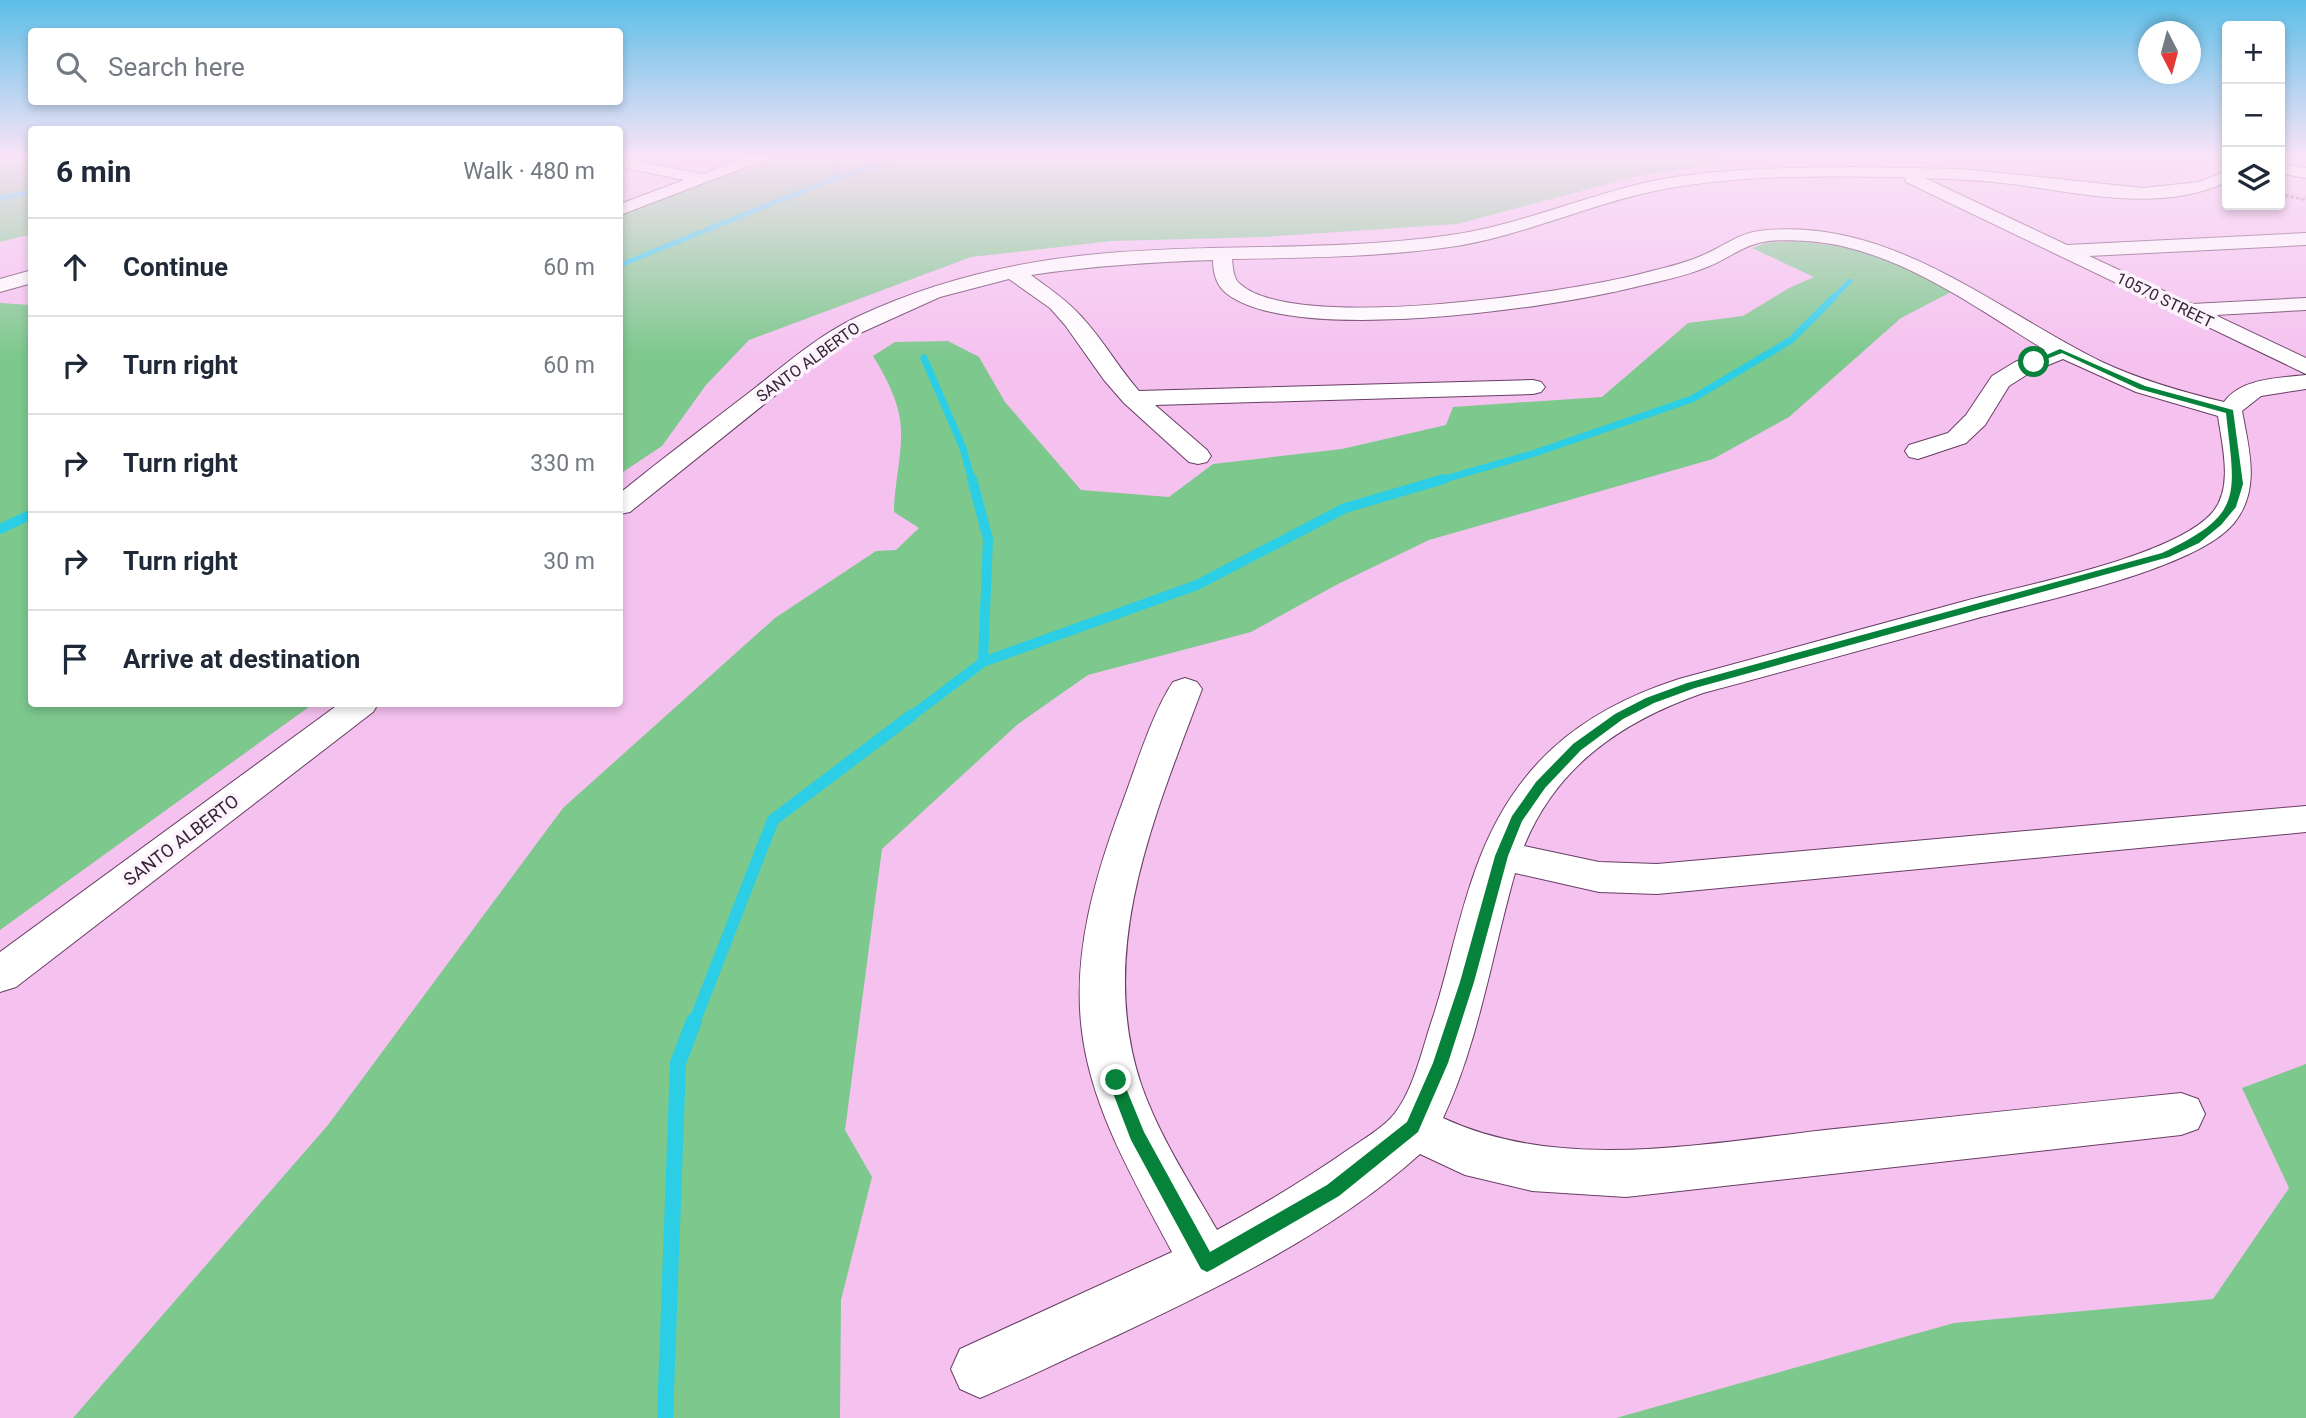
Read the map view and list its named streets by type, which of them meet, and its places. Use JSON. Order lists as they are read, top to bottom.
{
  "streets": {
    "street": ["10570 STREET", "SANTO ALBERTO"]
  },
  "north": "bottom",
  "page": {
    "map_buttons": ["+", "−"],
    "search": "Search here",
    "heading": ["6 min", "Walk · 480 m"],
    "list": [
      ["Continue", "60 m"],
      ["Turn right", "60 m"],
      ["Turn right", "330 m"],
      ["Turn right", "30 m"],
      "Arrive at destination"
    ]
  }
}
